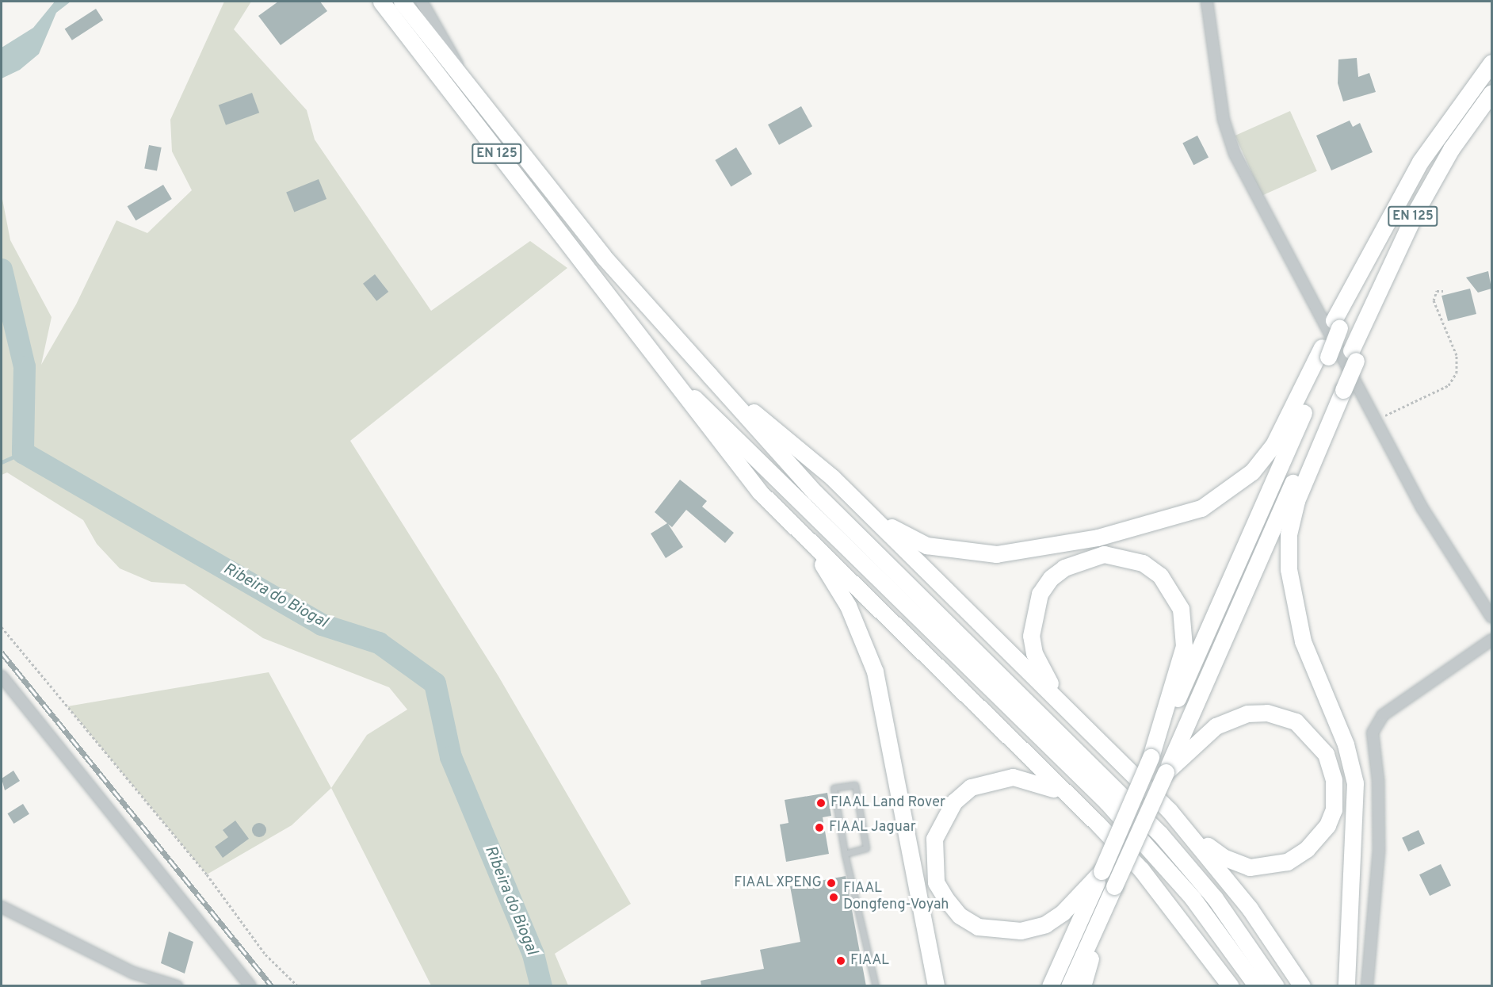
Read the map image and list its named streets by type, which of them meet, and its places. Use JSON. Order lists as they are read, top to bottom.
{
  "streets": {
    "main road": ["EN 125"]
  },
  "water": ["Ribeira do Biogal"],
  "places": [
    "FIAAL Land Rover",
    "FIAAL Jaguar",
    "FIAAL XPENG",
    "FIAAL Dongfeng-Voyah",
    "FIAAL"
  ]
}
